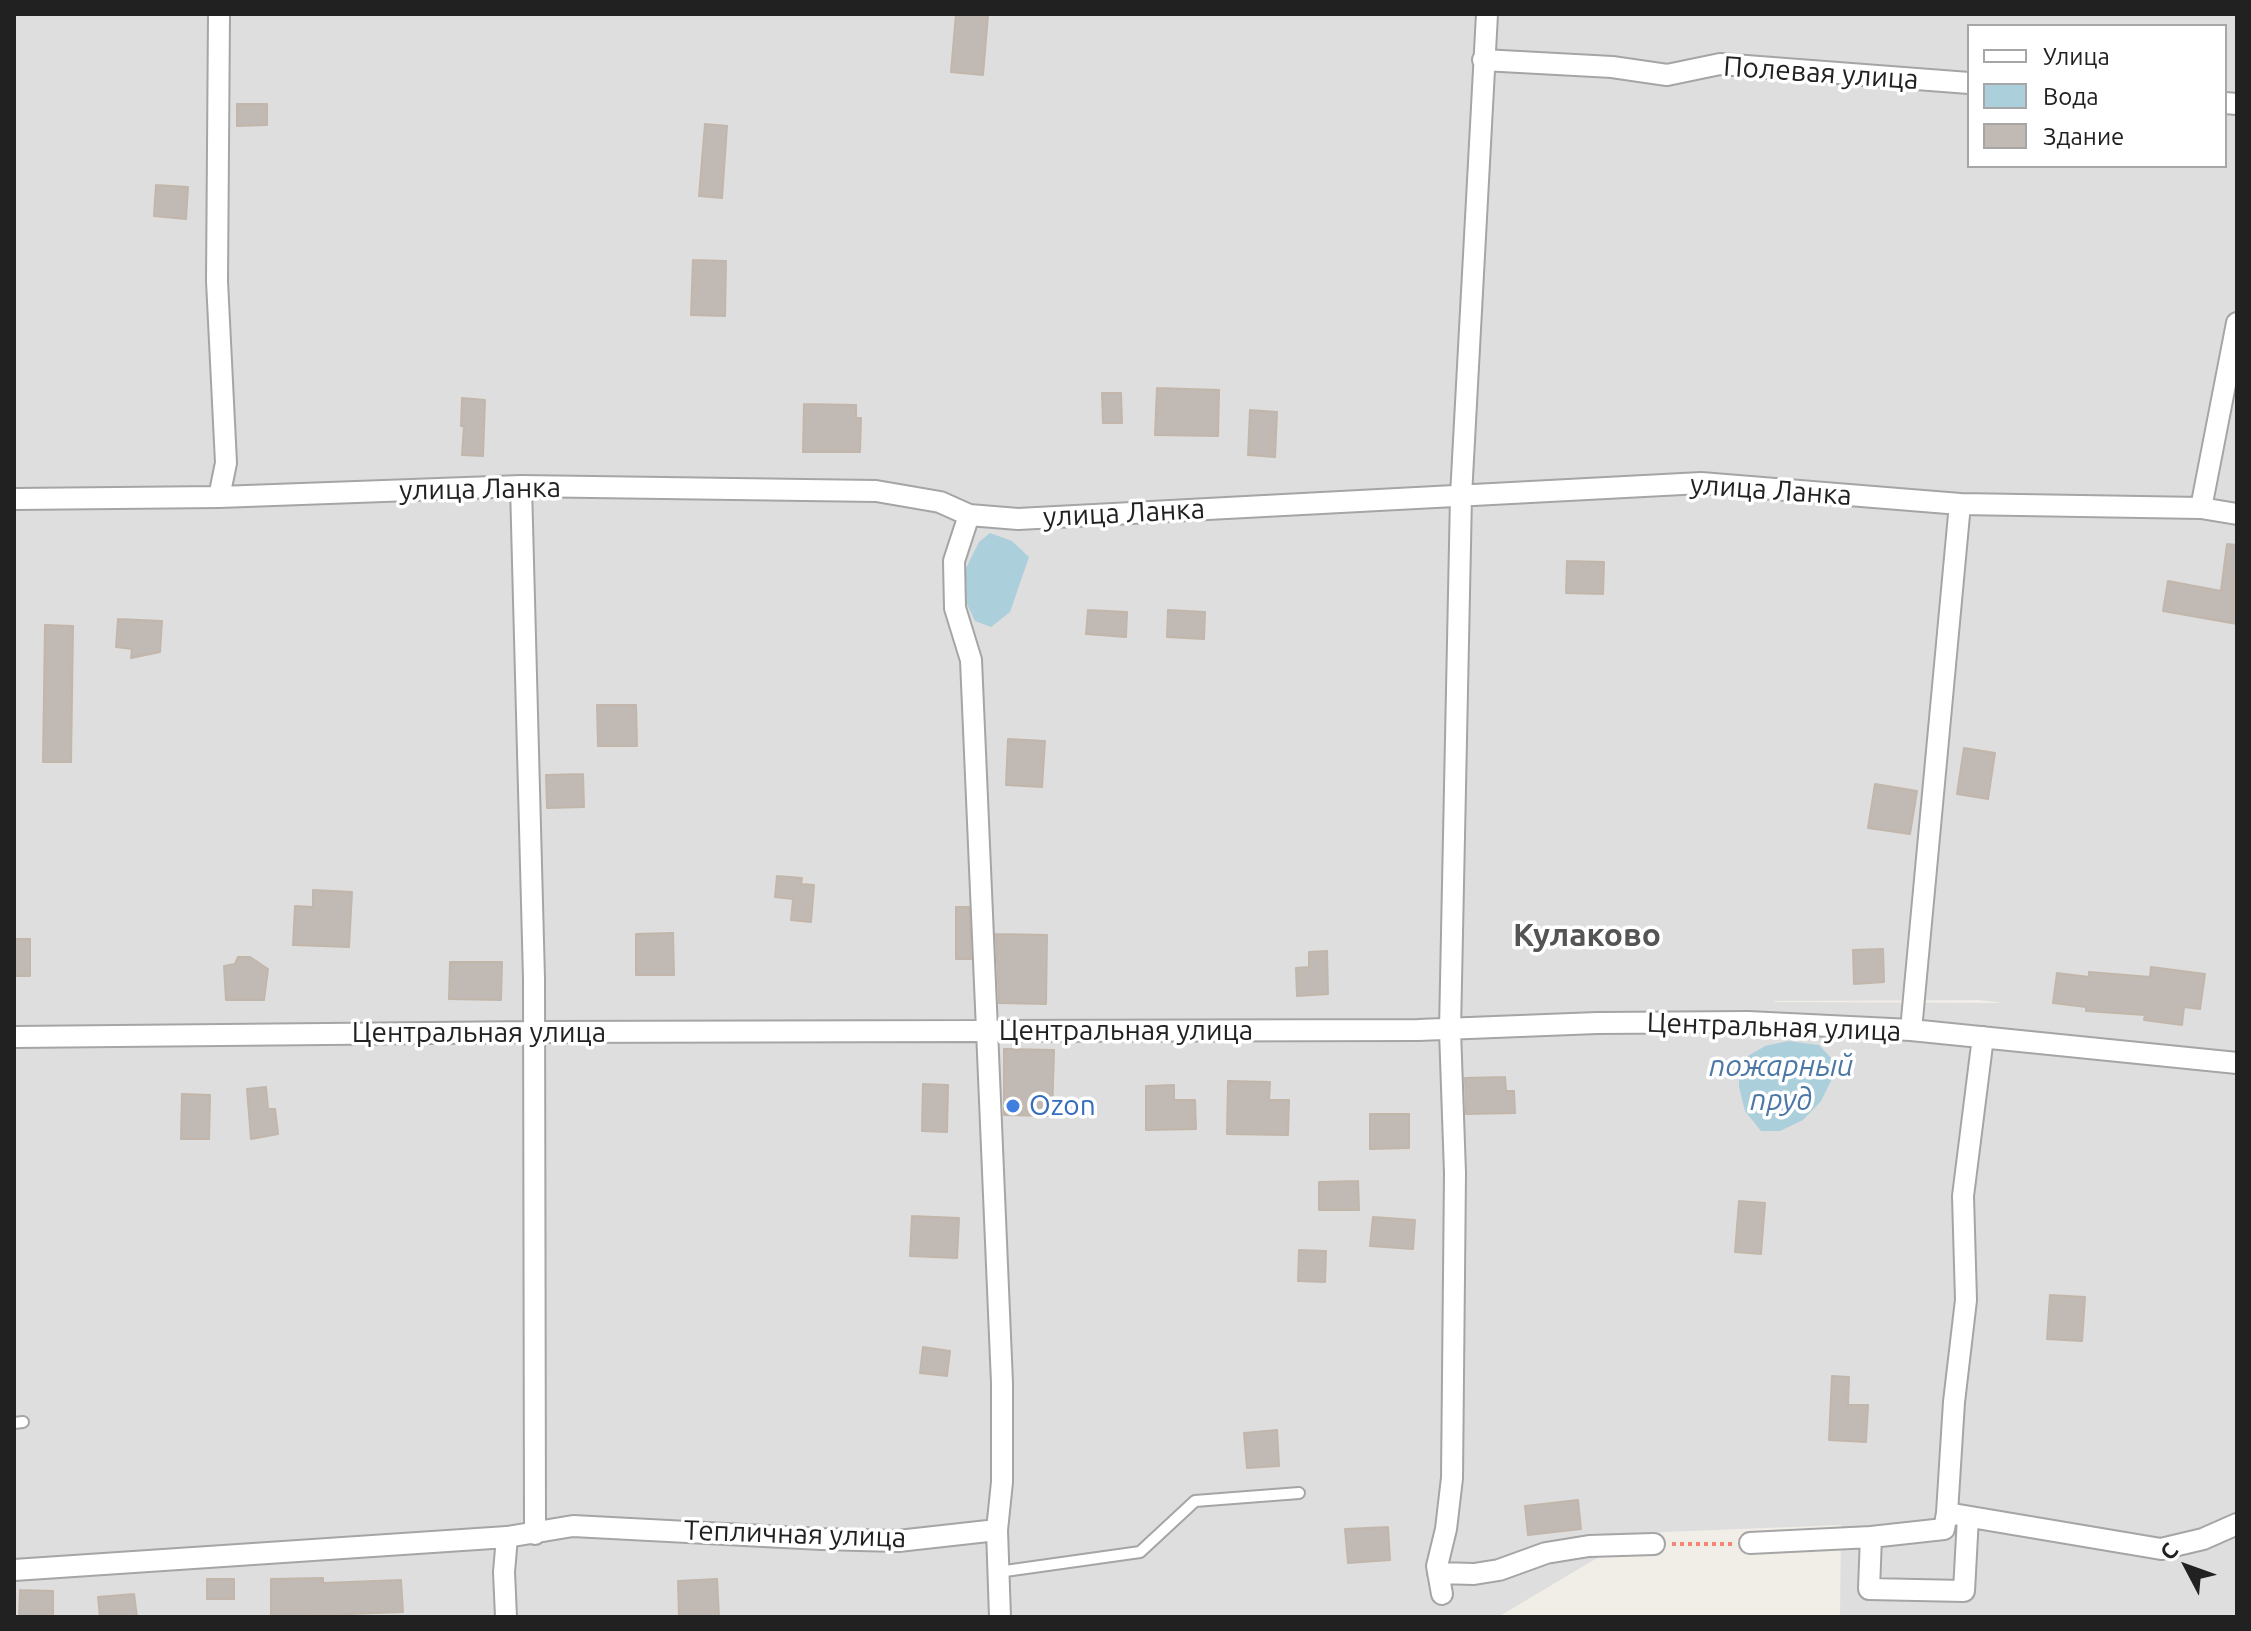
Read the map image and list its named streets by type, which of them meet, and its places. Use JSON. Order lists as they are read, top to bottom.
{
  "streets": {
    "street": [
      "Полевая улица",
      "улица Ланка",
      "Центральная улица",
      "Тепличная улица"
    ]
  },
  "districts": ["Кулаково"],
  "water": ["пожарный пруд"],
  "places": ["Ozon"],
  "legend": ["Улица", "Вода", "Здание"],
  "north": "top left"
}
